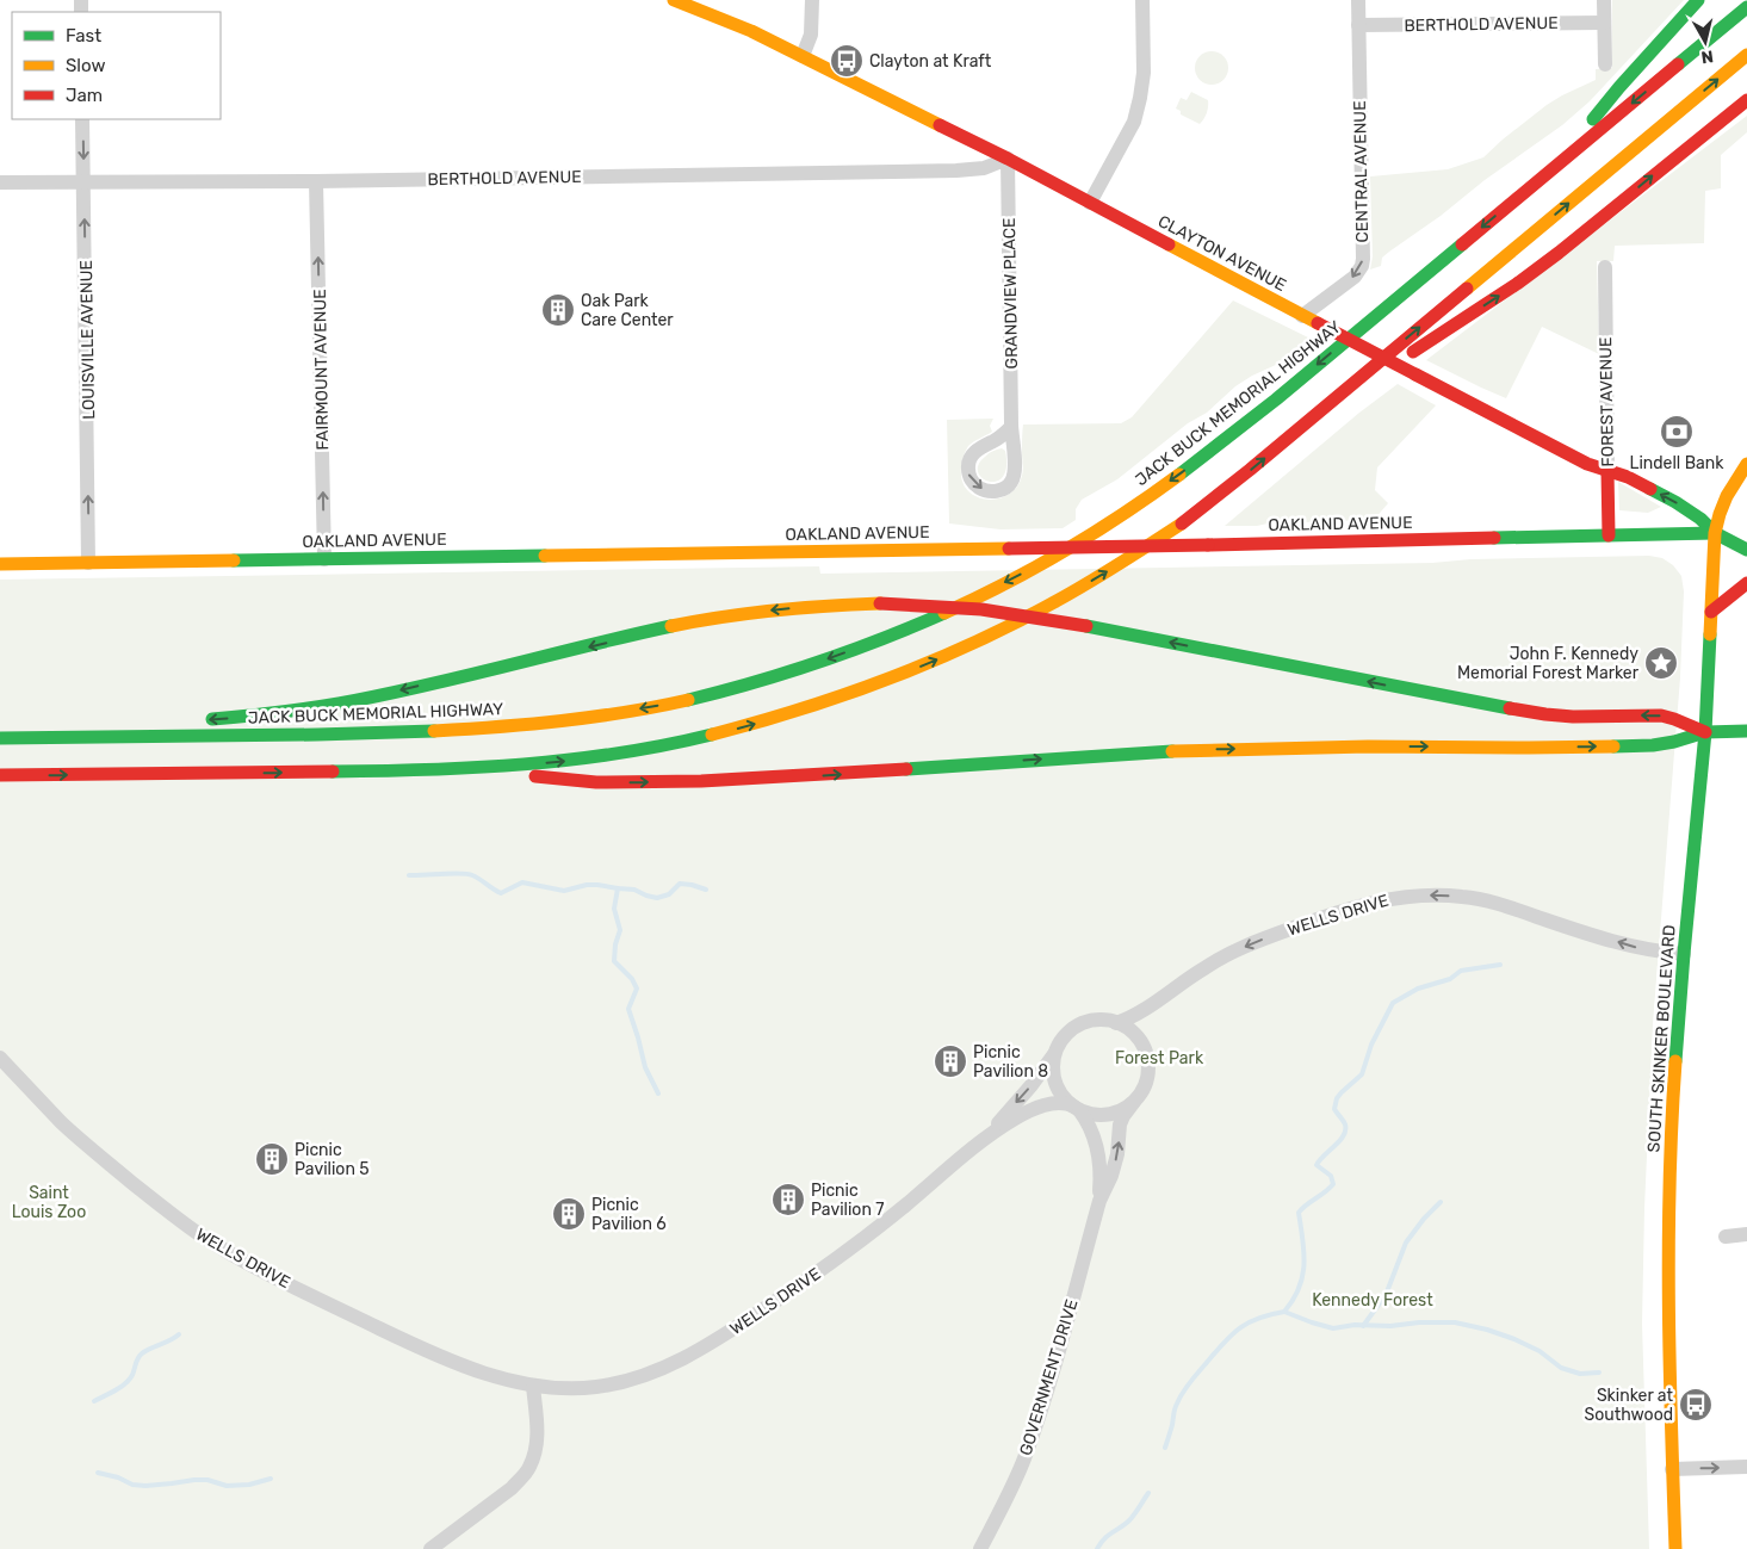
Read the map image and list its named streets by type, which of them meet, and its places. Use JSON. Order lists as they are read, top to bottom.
{
  "streets": {
    "main road": [
      "CLAYTON AVENUE",
      "FOREST AVENUE",
      "JACK BUCK MEMORIAL HIGHWAY",
      "OAKLAND AVENUE",
      "SOUTH SKINKER BOULEVARD"
    ],
    "street": [
      "BERTHOLD AVENUE",
      "CENTRAL AVENUE",
      "GRANDVIEW PLACE",
      "LOUISVILLE AVENUE",
      "FAIRMOUNT AVENUE",
      "WELLS DRIVE",
      "GOVERNMENT DRIVE"
    ]
  },
  "crossings": [
    ["BERTHOLD AVENUE", "CENTRAL AVENUE"],
    ["BERTHOLD AVENUE", "CLAYTON AVENUE"],
    ["BERTHOLD AVENUE", "GRANDVIEW PLACE"],
    ["BERTHOLD AVENUE", "LOUISVILLE AVENUE"],
    ["BERTHOLD AVENUE", "FAIRMOUNT AVENUE"],
    ["CENTRAL AVENUE", "CLAYTON AVENUE"],
    ["CLAYTON AVENUE", "GRANDVIEW PLACE"],
    ["CLAYTON AVENUE", "FOREST AVENUE"],
    ["CLAYTON AVENUE", "OAKLAND AVENUE"],
    ["CLAYTON AVENUE", "SOUTH SKINKER BOULEVARD"],
    ["LOUISVILLE AVENUE", "OAKLAND AVENUE"],
    ["FAIRMOUNT AVENUE", "OAKLAND AVENUE"],
    ["FOREST AVENUE", "OAKLAND AVENUE"],
    ["OAKLAND AVENUE", "SOUTH SKINKER BOULEVARD"],
    ["WELLS DRIVE", "SOUTH SKINKER BOULEVARD"],
    ["WELLS DRIVE", "GOVERNMENT DRIVE"]
  ],
  "one_way": ["CENTRAL AVENUE", "FAIRMOUNT AVENUE"],
  "parks": ["Forest Park", "Saint Louis Zoo", "Kennedy Forest"],
  "places": {
    "bus stop": ["Clayton at Kraft", "Skinker at Southwood"],
    "building": [
      "Oak Park Care Center",
      "Picnic Pavilion 8",
      "Picnic Pavilion 5",
      "Picnic Pavilion 7",
      "Picnic Pavilion 6"
    ],
    "bank": ["Lindell Bank"],
    "place": ["John F. Kennedy Memorial Forest Marker"]
  },
  "legend": ["Fast", "Slow", "Jam"],
  "north": "bottom"
}
